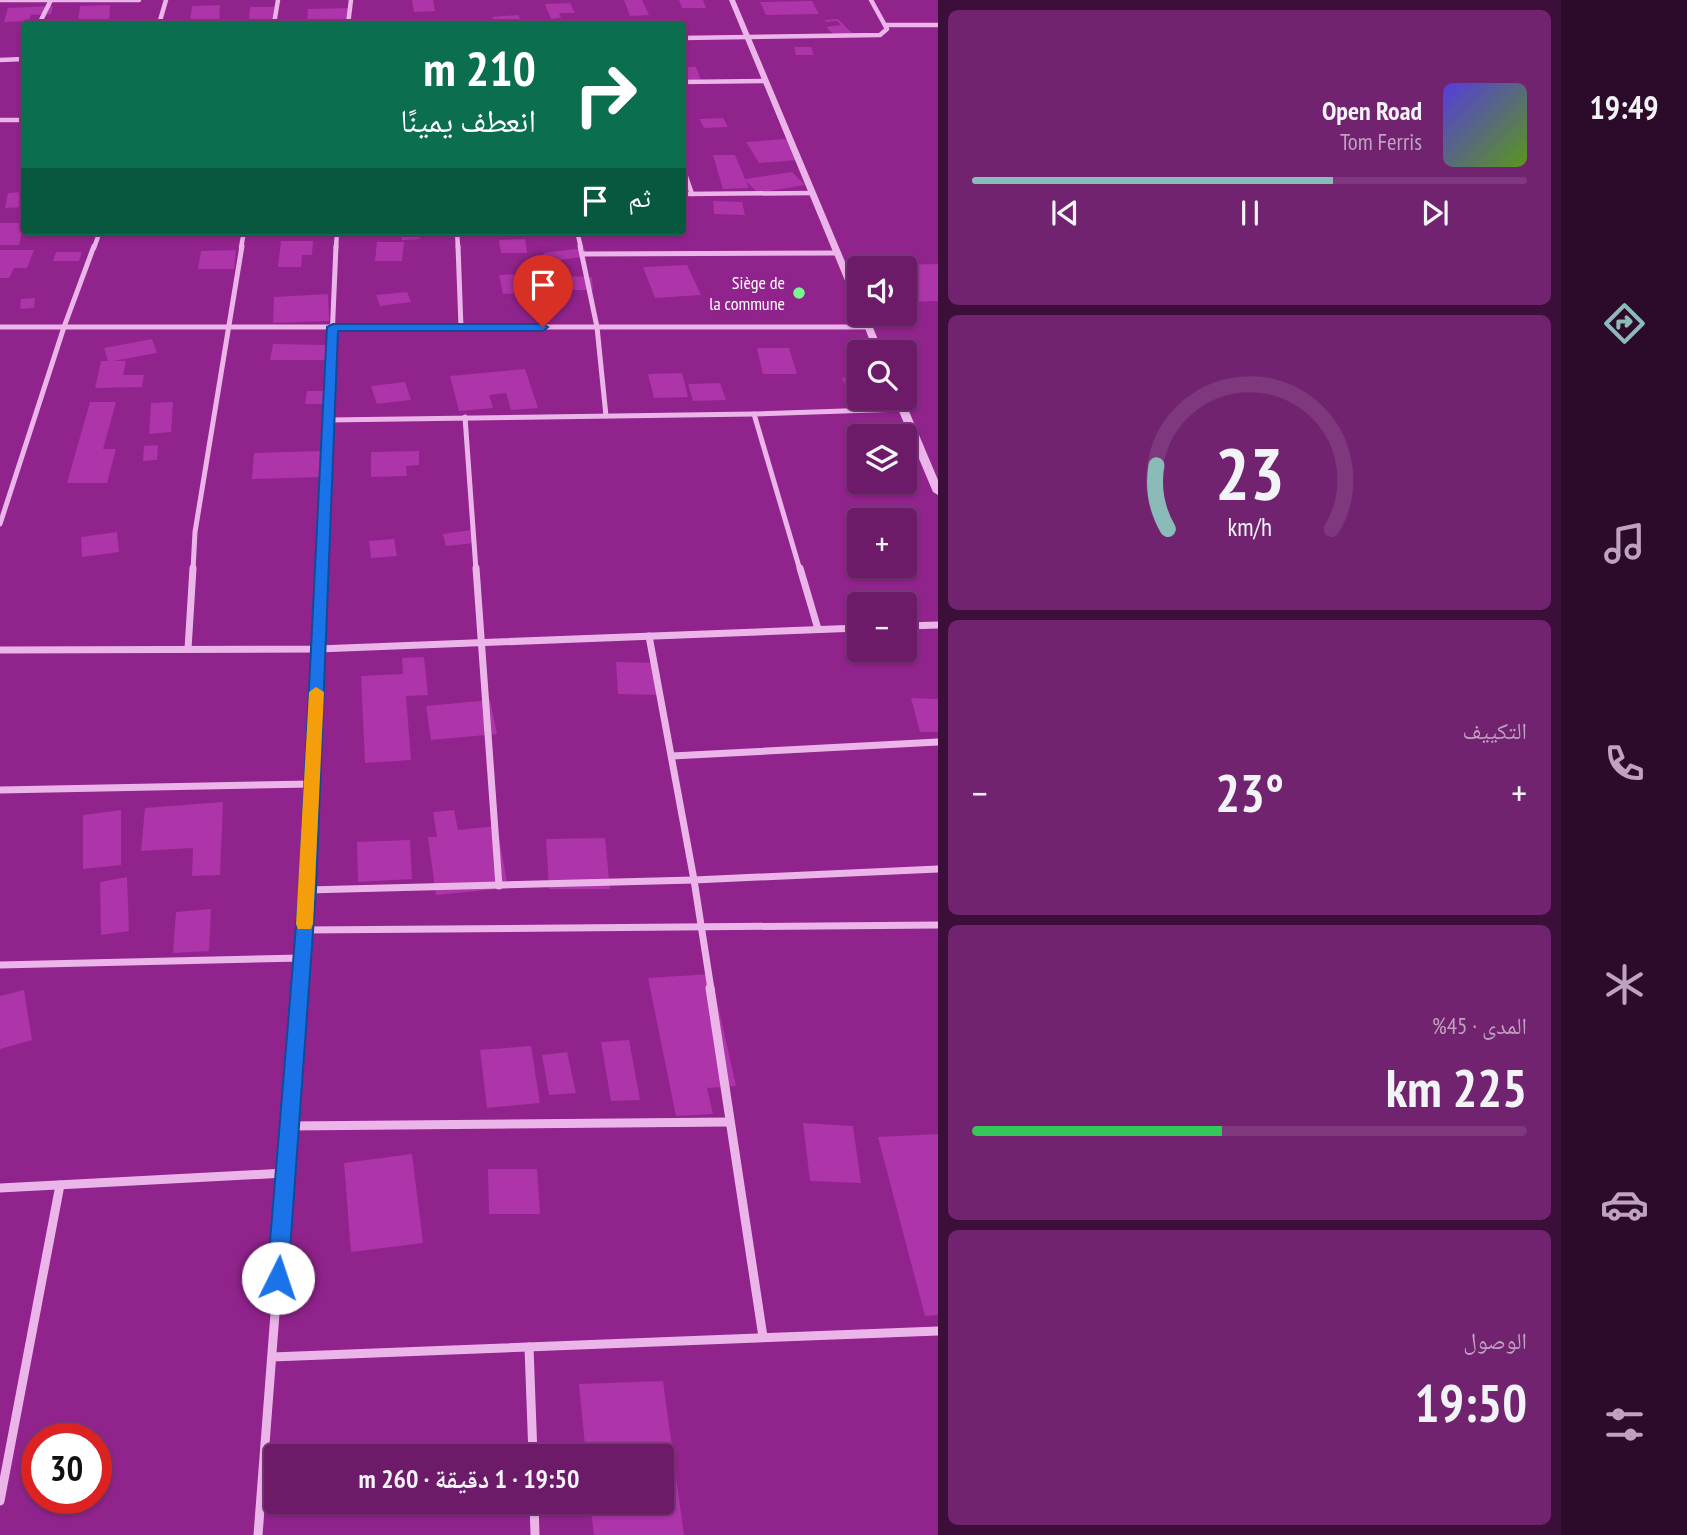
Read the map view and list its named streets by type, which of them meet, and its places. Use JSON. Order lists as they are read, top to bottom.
{
  "places": ["Siège de la commune"],
  "page": {
    "tabs": "19:49",
    "turn": ["210 m", "انعطف يمينًا"],
    "song": ["Open Road", "Tom Ferris"],
    "then": "ثم",
    "map_buttons": ["+", "−"],
    "tile": [
      "التكييف",
      ["المدى · 45%", "225 km"],
      ["الوصول", "19:50"]
    ],
    "heat": ["−", "23°", "+"],
    "limit": "30",
    "trip": "19:50 · 1 دقيقة · 260 m",
    "gauge": ["23", "km/h"]
  }
}
